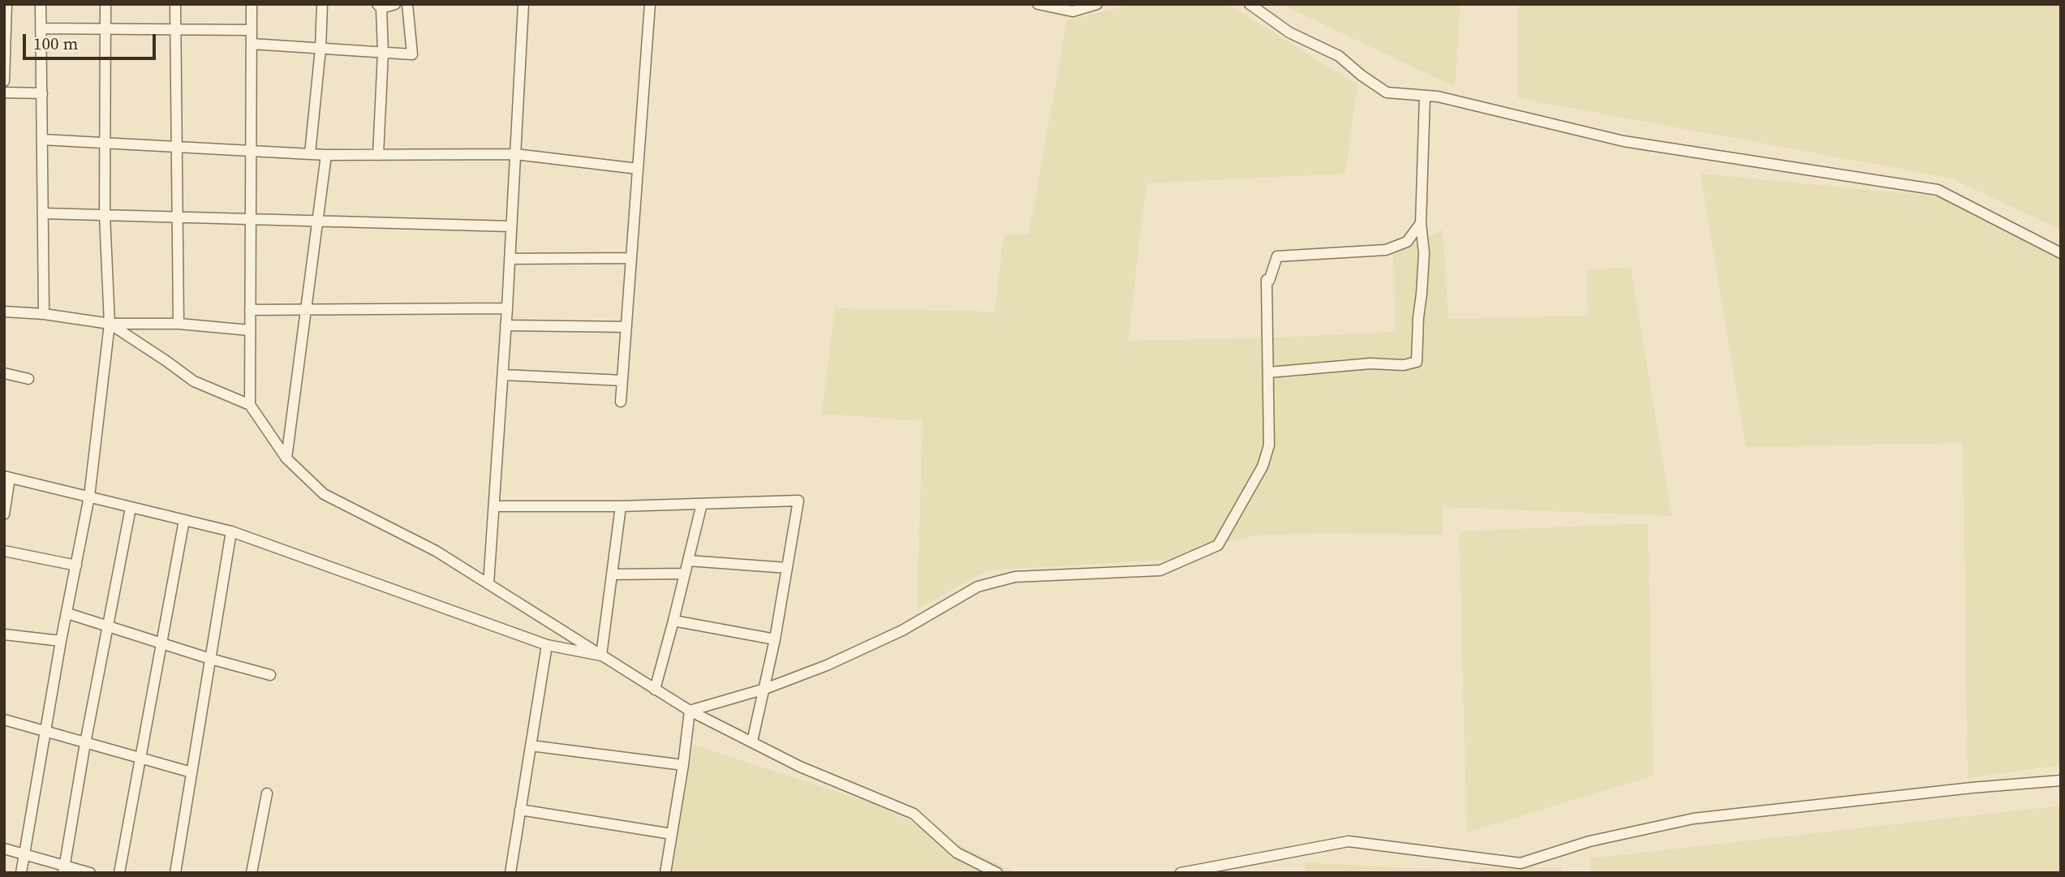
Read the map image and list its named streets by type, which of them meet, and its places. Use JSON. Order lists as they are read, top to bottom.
{
  "scale_bar": "100 m"
}
